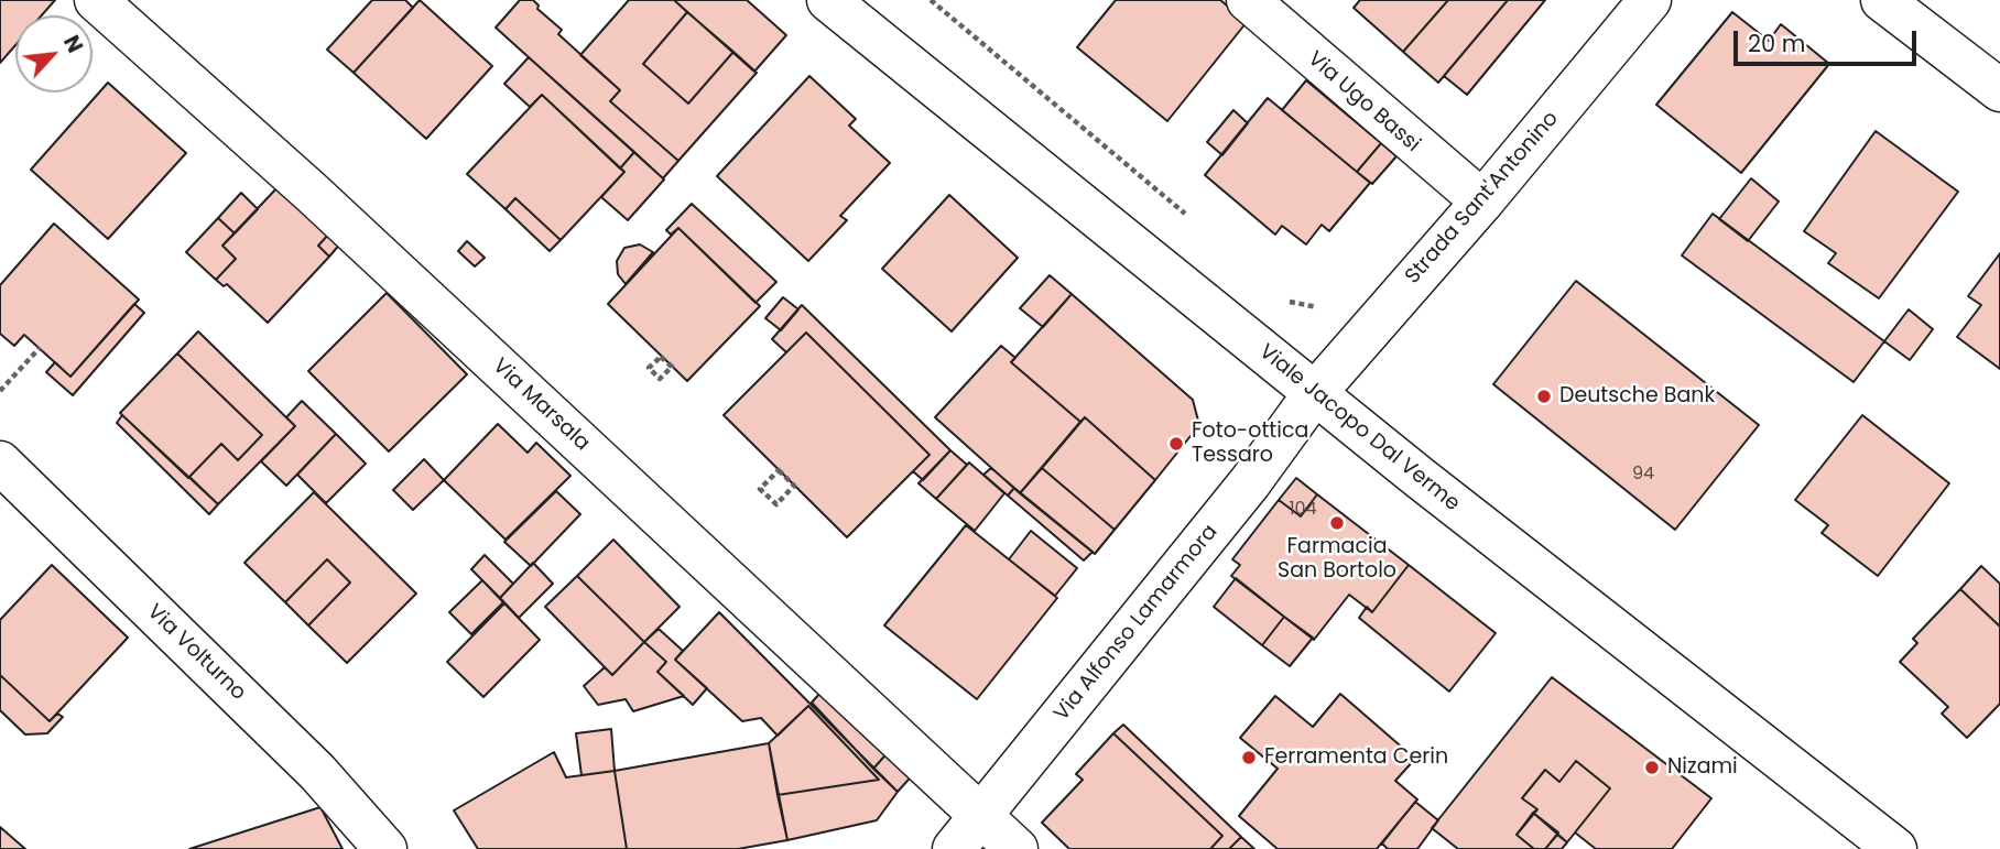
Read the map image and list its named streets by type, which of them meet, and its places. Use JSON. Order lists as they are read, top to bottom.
{
  "streets": {
    "street": [
      "Via Ugo Bassi",
      "Strada Sant'Antonino",
      "Via Marsala",
      "Viale Jacopo Dal Verme",
      "Via Alfonso Lamarmora",
      "Via Volturno"
    ]
  },
  "crossings": [
    ["Via Ugo Bassi", "Strada Sant'Antonino"],
    ["Strada Sant'Antonino", "Viale Jacopo Dal Verme"],
    ["Strada Sant'Antonino", "Via Alfonso Lamarmora"],
    ["Via Marsala", "Via Alfonso Lamarmora"],
    ["Viale Jacopo Dal Verme", "Via Alfonso Lamarmora"]
  ],
  "places": [
    "Deutsche Bank",
    "Foto-ottica Tessaro",
    "Farmacia San Bortolo",
    "Ferramenta Cerin",
    "Nizami"
  ],
  "house_numbers": ["94", "104"],
  "scale_bar": "20 m",
  "north": "top right"
}
